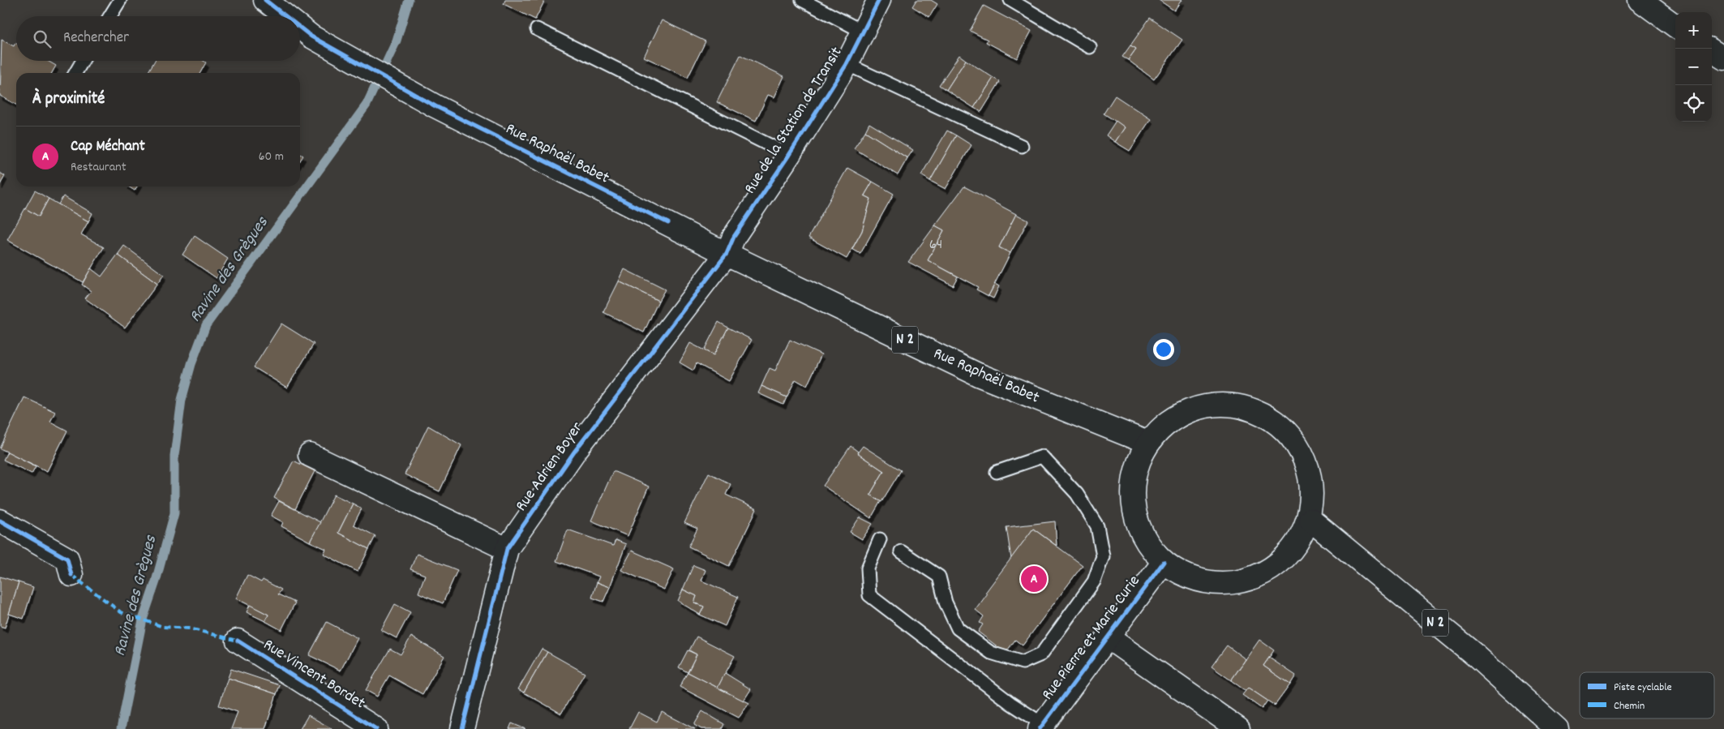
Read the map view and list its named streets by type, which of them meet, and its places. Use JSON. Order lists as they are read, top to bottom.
{
  "streets": {
    "main road": [
      "Rue de la Station de Transit",
      "Rue Raphaël Babet",
      "N 2",
      "Rue Adrien Boyer",
      "Rue Pierre et Marie Curie",
      "Rue Vincent Bordet"
    ]
  },
  "crossings": [
    ["Rue de la Station de Transit", "Rue Raphaël Babet"],
    ["Rue de la Station de Transit", "Rue Adrien Boyer"],
    ["Rue Raphaël Babet", "Rue Adrien Boyer"]
  ],
  "water": ["Ravine des Grègues"],
  "house_numbers": ["64"],
  "legend": ["Piste cyclable", "Chemin"],
  "page": {
    "map_buttons": ["+", "−"],
    "search": "Rechercher",
    "heading": "À proximité",
    "list": [
      {
        "mark": "A",
        "name": "Cap Méchant",
        "note": "Restaurant",
        "value": "60 m"
      }
    ],
    "pins": "A"
  }
}
